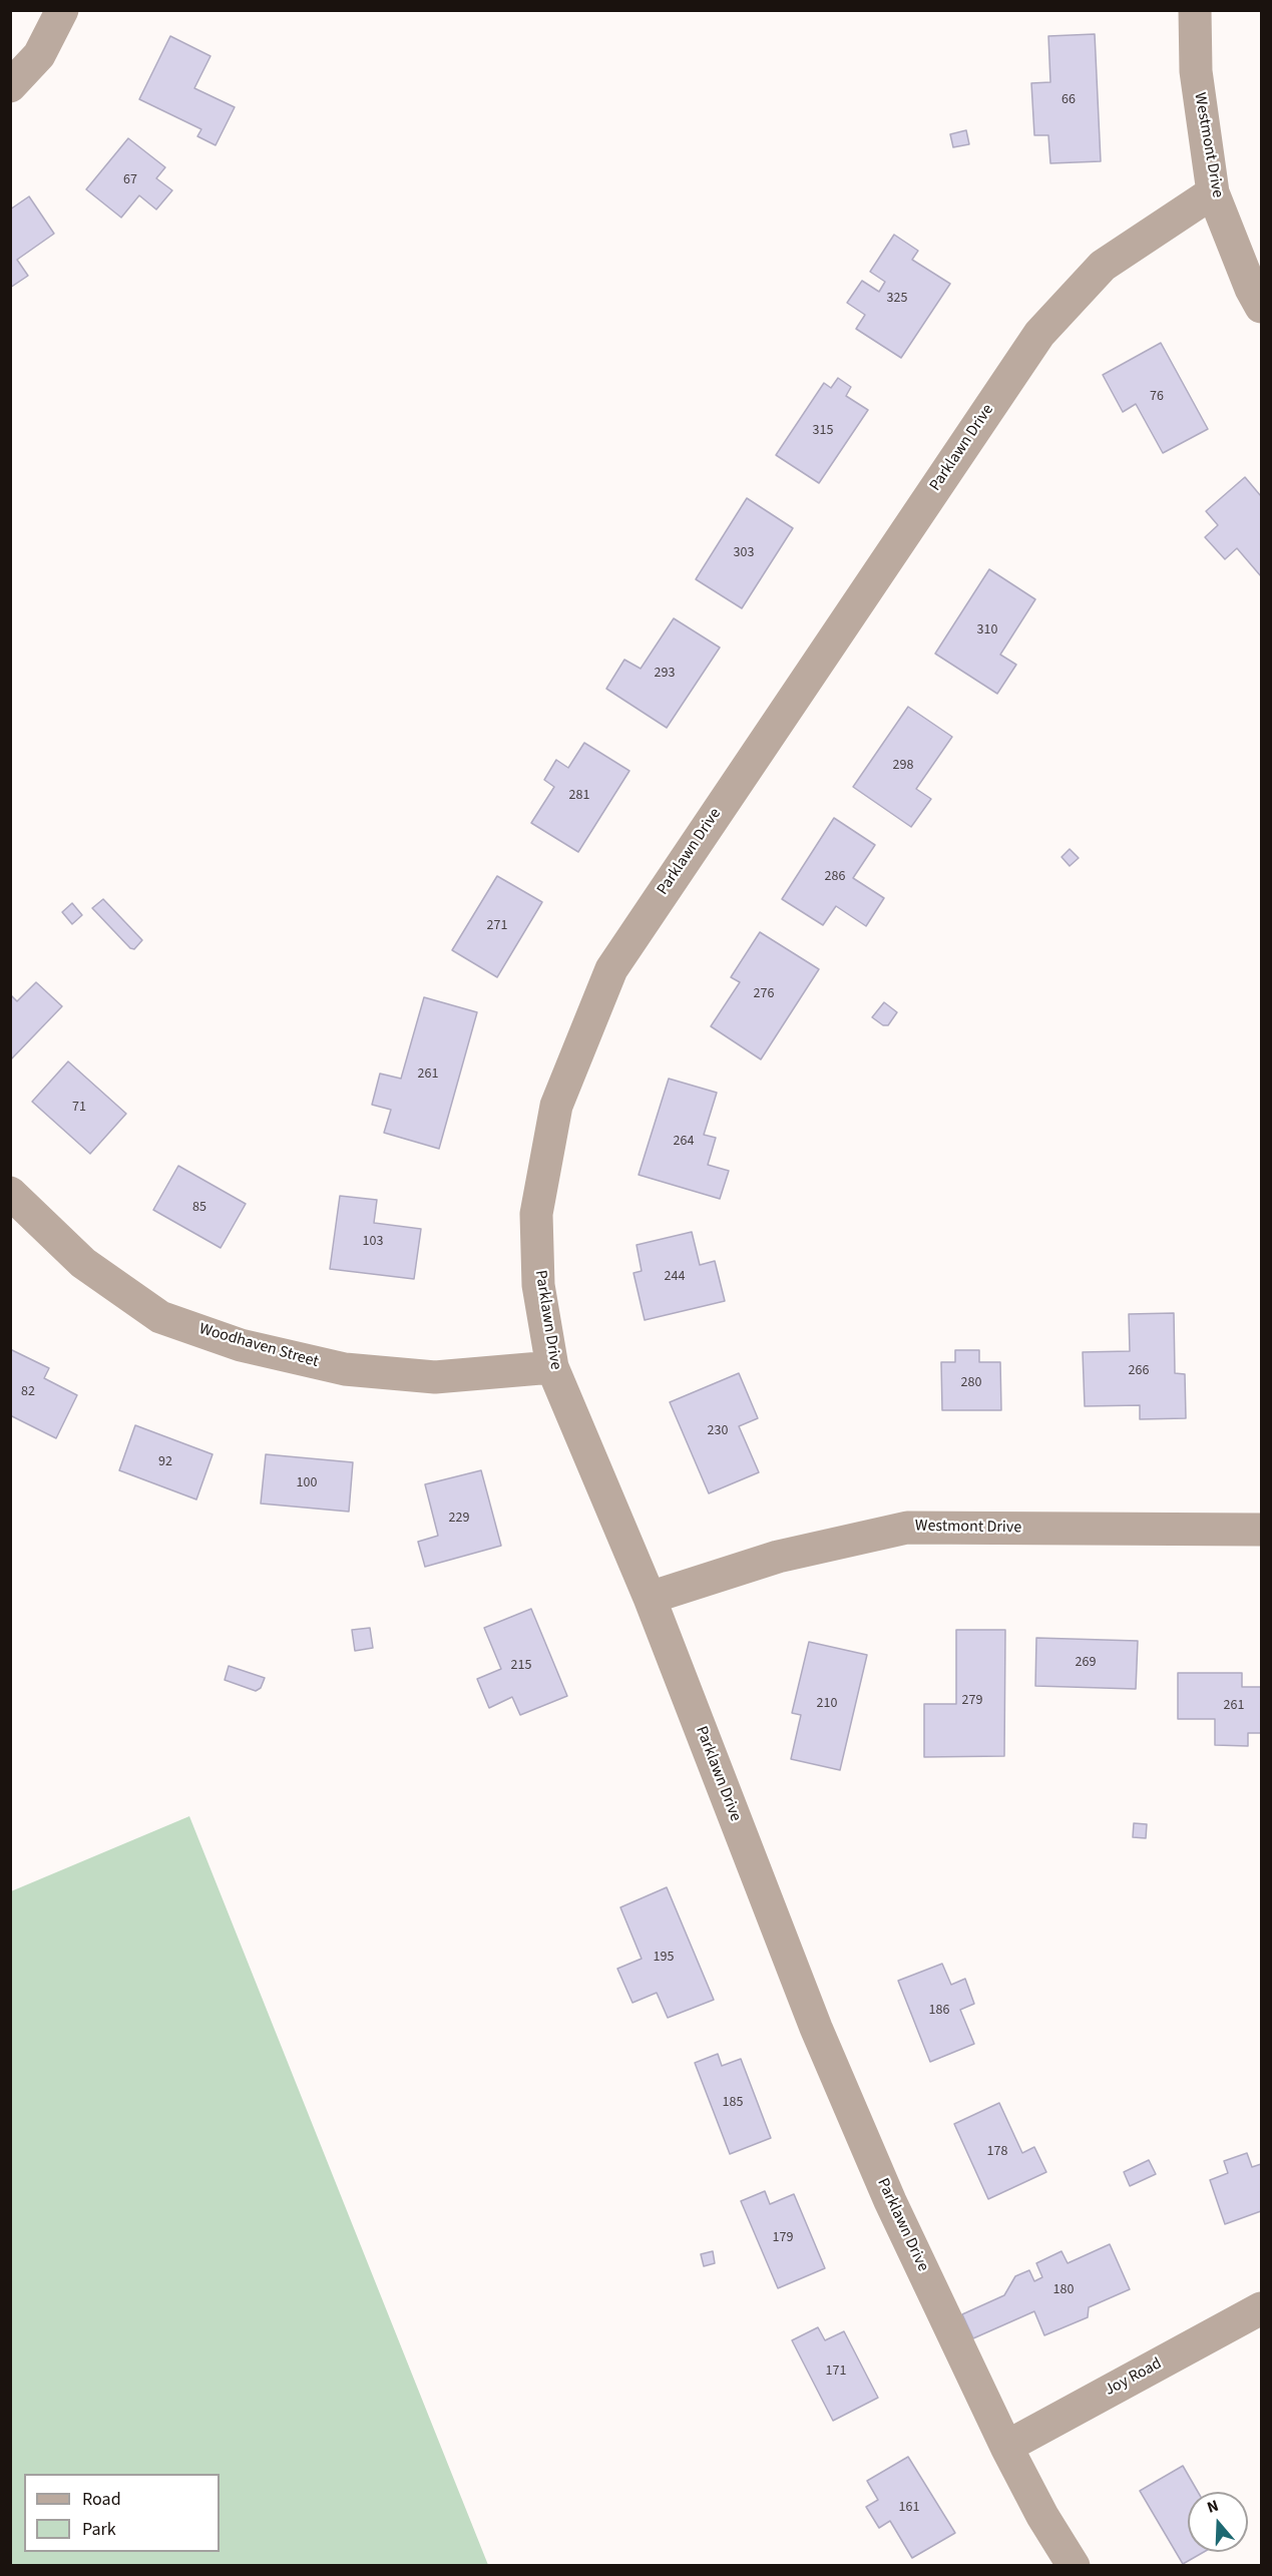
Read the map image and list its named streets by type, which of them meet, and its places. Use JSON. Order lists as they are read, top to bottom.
{
  "streets": {
    "street": [
      "Westmont Drive",
      "Parklawn Drive",
      "Woodhaven Street",
      "Joy Road"
    ]
  },
  "crossings": [
    ["Westmont Drive", "Parklawn Drive"],
    ["Parklawn Drive", "Woodhaven Street"],
    ["Parklawn Drive", "Joy Road"]
  ],
  "house_numbers": [
    "66",
    "67",
    "325",
    "76",
    "315",
    "303",
    "310",
    "293",
    "298",
    "281",
    "286",
    "271",
    "276",
    "261",
    "71",
    "264",
    "85",
    "103",
    "244",
    "266",
    "280",
    "82",
    "230",
    "92",
    "100",
    "229",
    "269",
    "215",
    "279",
    "210",
    "261",
    "195",
    "186",
    "185",
    "178",
    "179",
    "180",
    "171",
    "161"
  ],
  "legend": ["Road", "Park"],
  "north": "top"
}
